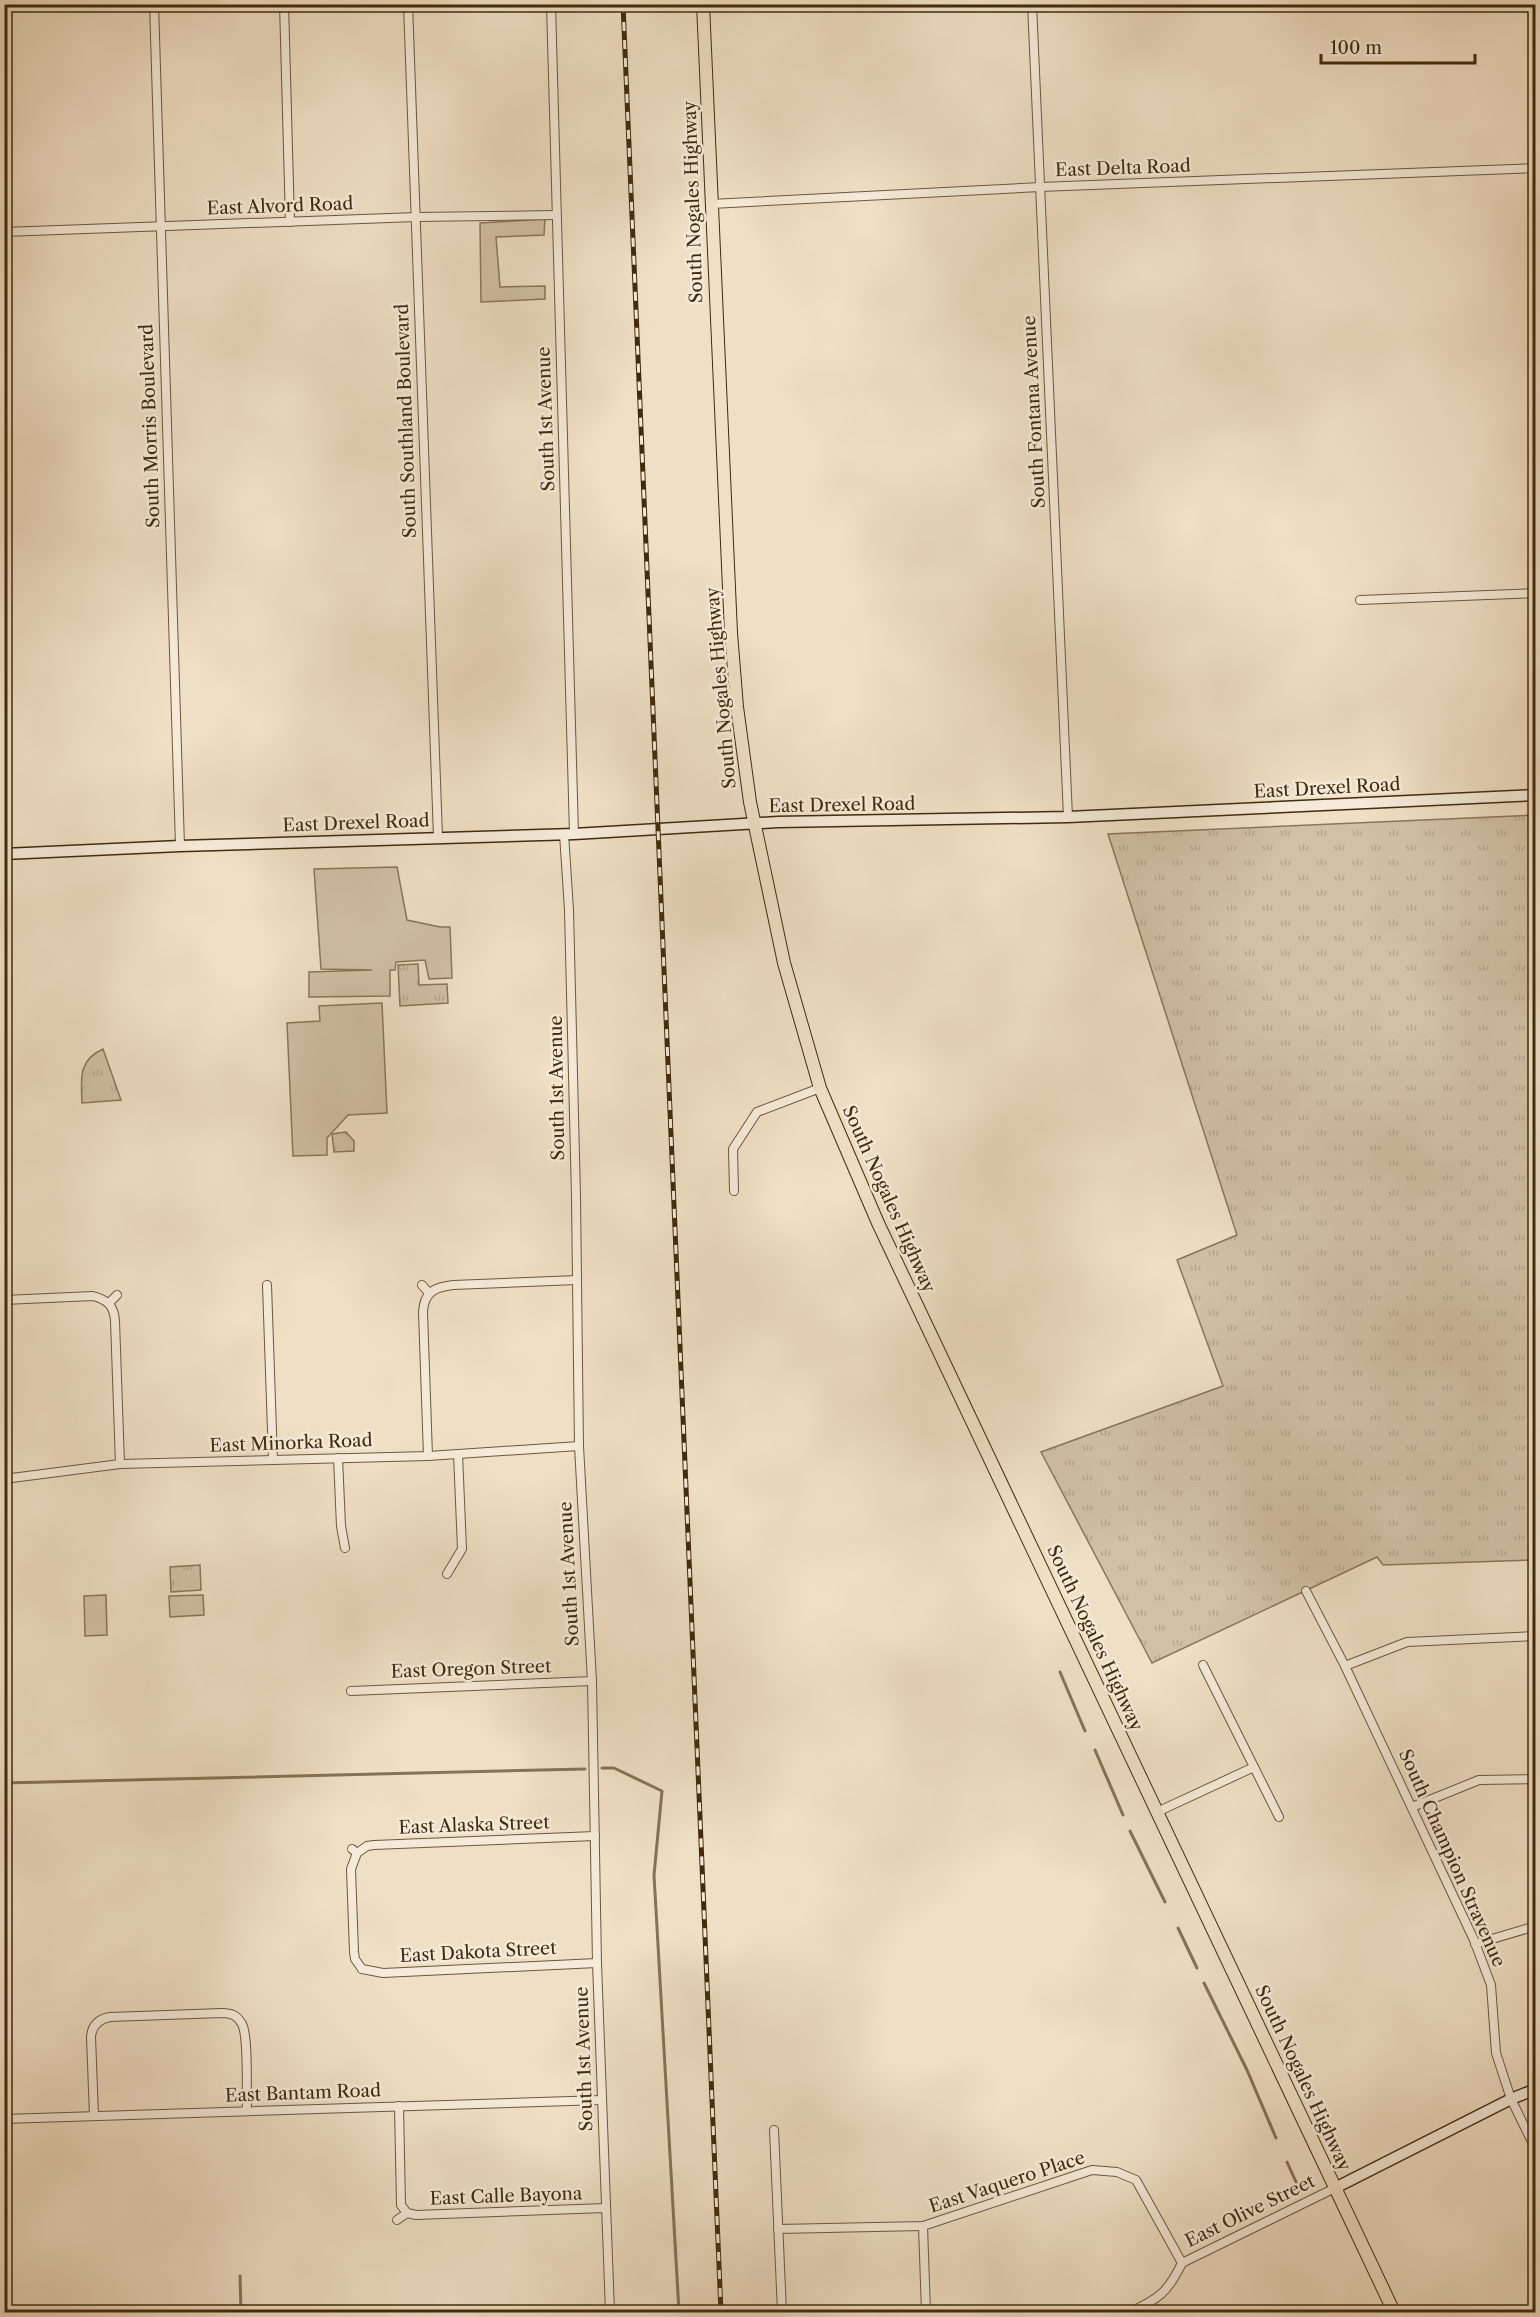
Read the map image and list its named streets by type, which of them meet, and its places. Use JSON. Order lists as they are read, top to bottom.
{
  "streets": {
    "main road": ["South Nogales Highway"],
    "street": [
      "East Delta Road",
      "East Alvord Road",
      "South Fontana Avenue",
      "South 1st Avenue",
      "South Southland Boulevard",
      "South Morris Boulevard",
      "East Drexel Road",
      "East Minorka Road",
      "East Oregon Street",
      "East Alaska Street",
      "South Champion Stravenue",
      "East Dakota Street",
      "East Bantam Road",
      "East Vaquero Place",
      "East Calle Bayona",
      "East Olive Street"
    ]
  },
  "crossings": [
    ["East Delta Road", "South Nogales Highway"],
    ["East Delta Road", "South Fontana Avenue"],
    ["South Nogales Highway", "East Drexel Road"],
    ["South Nogales Highway", "East Olive Street"],
    ["East Alvord Road", "South 1st Avenue"],
    ["East Alvord Road", "South Southland Boulevard"],
    ["East Alvord Road", "South Morris Boulevard"],
    ["South Fontana Avenue", "East Drexel Road"],
    ["South 1st Avenue", "East Drexel Road"],
    ["South 1st Avenue", "East Minorka Road"],
    ["South 1st Avenue", "East Oregon Street"],
    ["South 1st Avenue", "East Alaska Street"],
    ["South 1st Avenue", "East Dakota Street"],
    ["South 1st Avenue", "East Bantam Road"],
    ["South 1st Avenue", "East Calle Bayona"],
    ["South Southland Boulevard", "East Drexel Road"],
    ["South Morris Boulevard", "East Drexel Road"],
    ["East Alaska Street", "East Dakota Street"],
    ["East Vaquero Place", "East Olive Street"]
  ],
  "scale_bar": "100 m"
}
